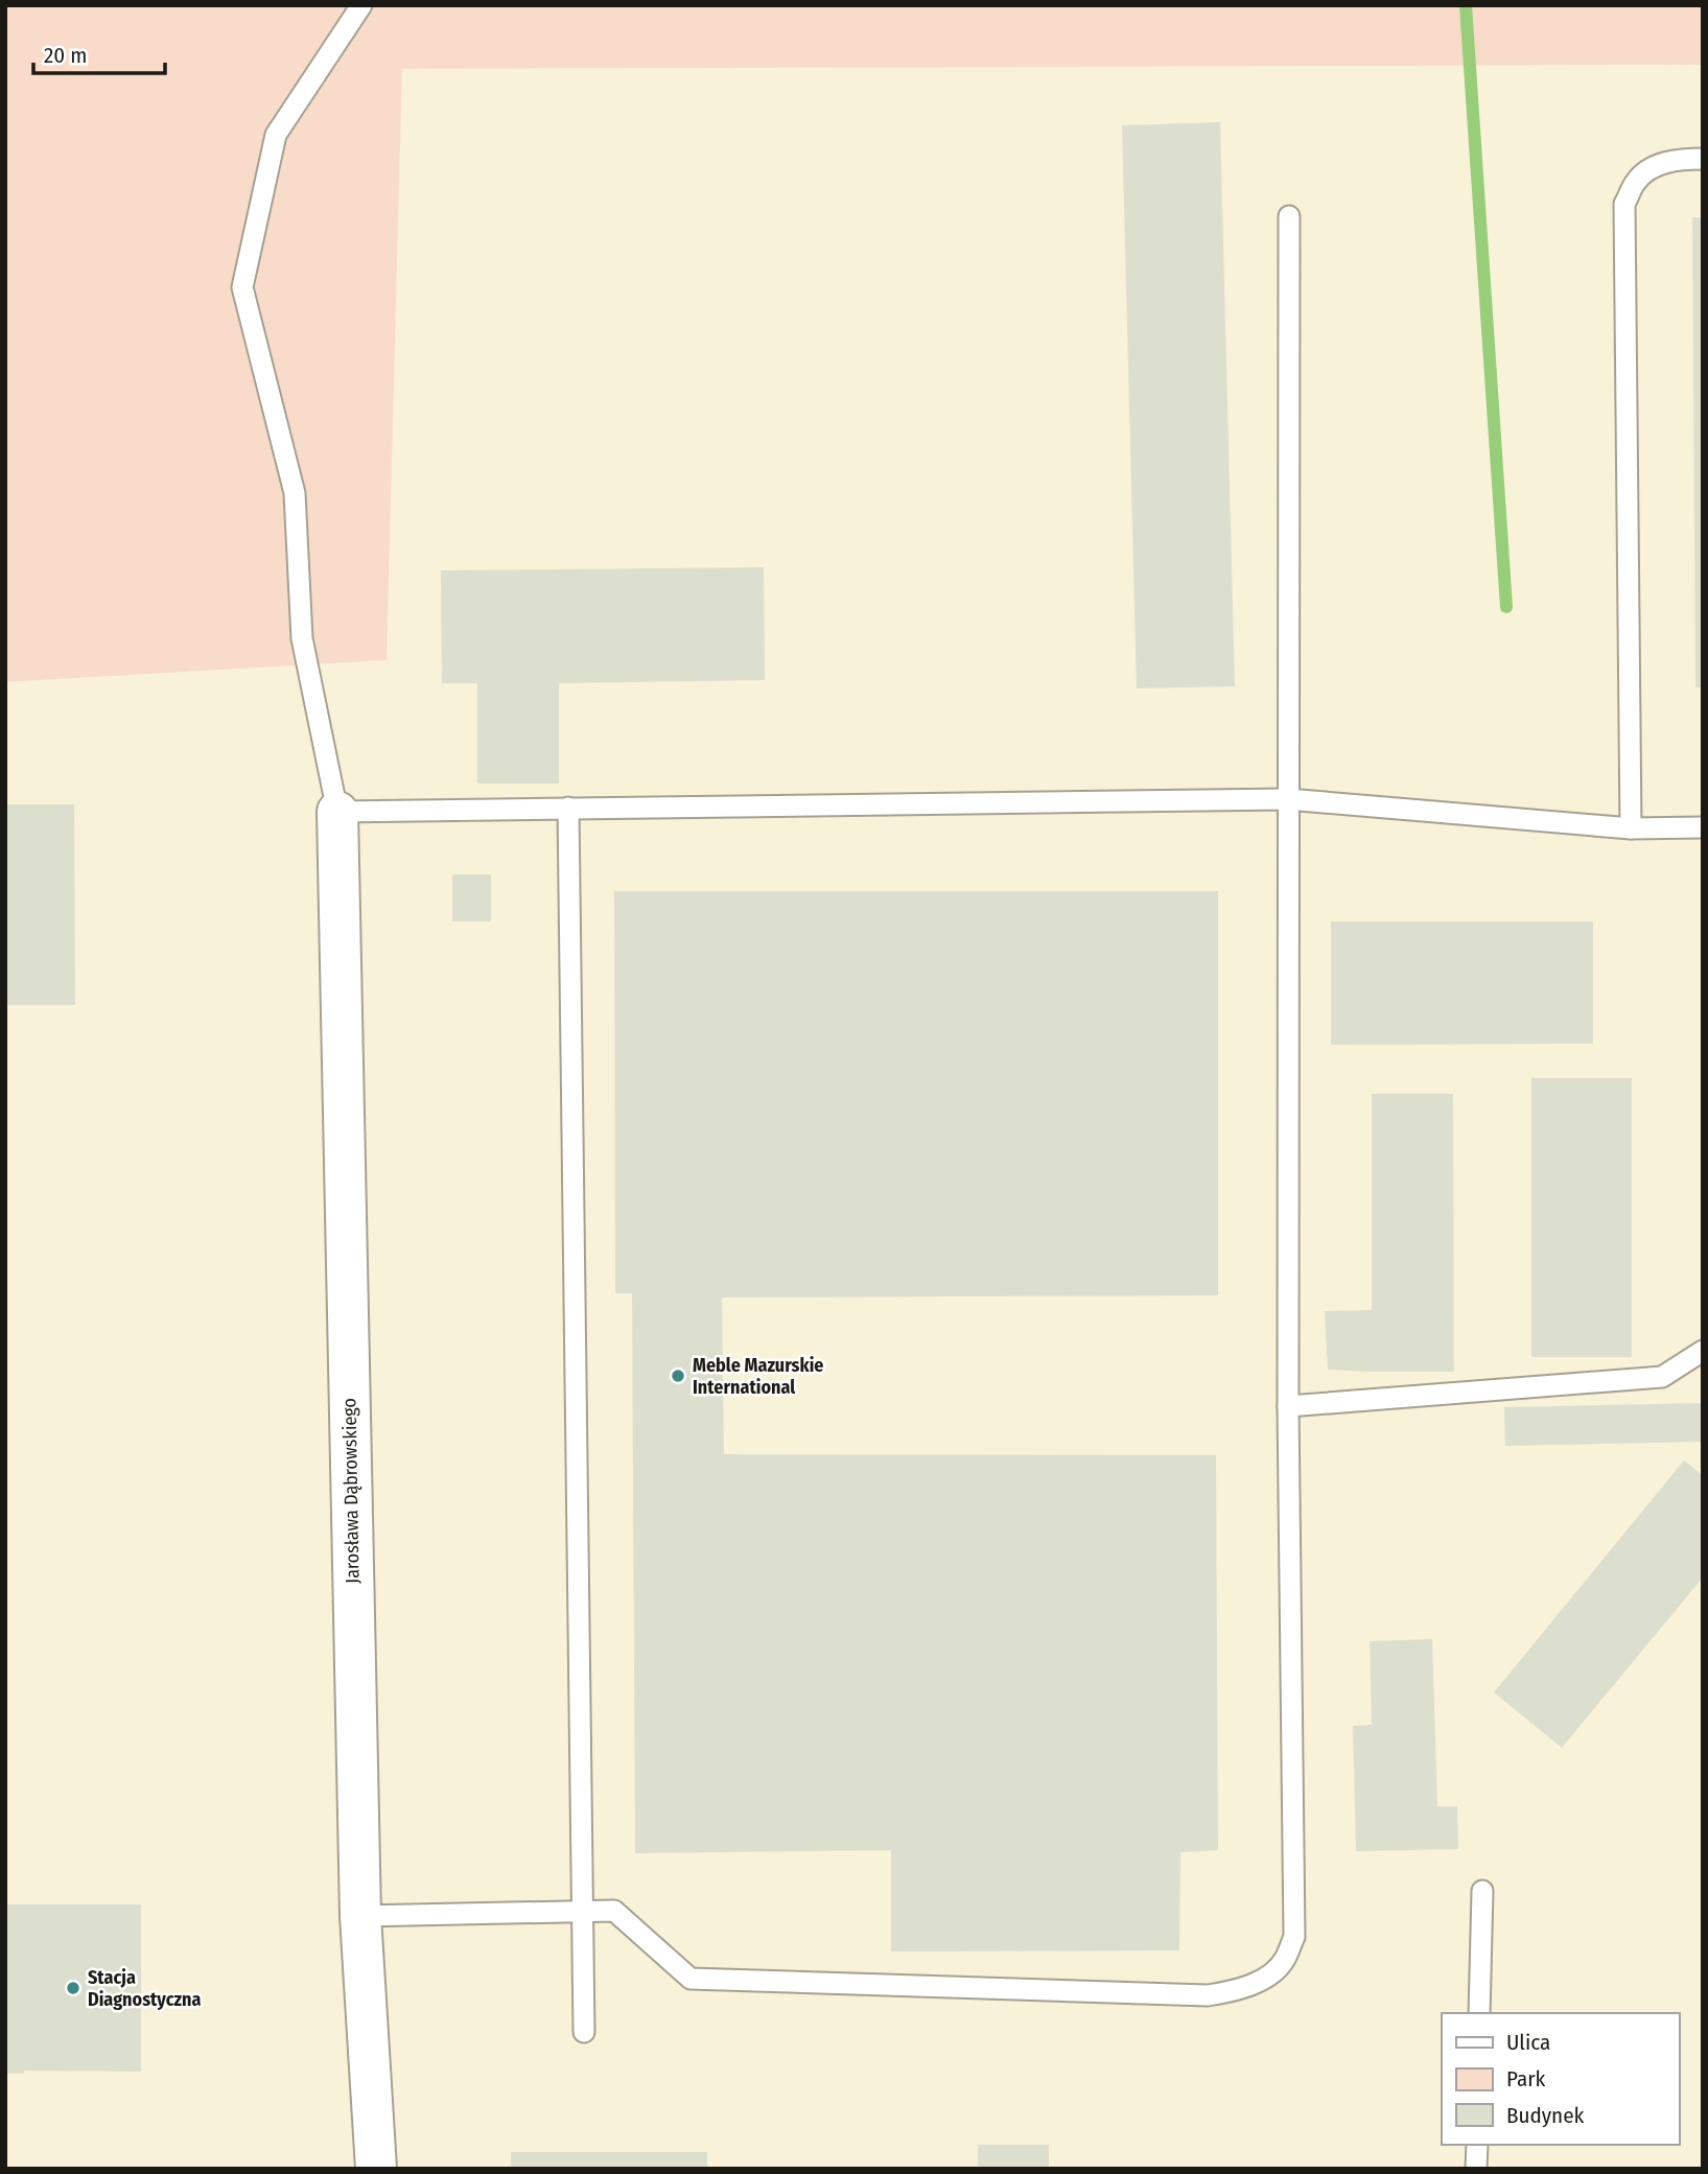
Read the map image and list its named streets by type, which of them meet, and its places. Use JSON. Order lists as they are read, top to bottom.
{
  "streets": {
    "street": ["Jarosława Dąbrowskiego"]
  },
  "places": ["Meble Mazurskie International", "Stacja Diagnostyczna"],
  "legend": ["Ulica", "Park", "Budynek"],
  "scale_bar": "20 m"
}
